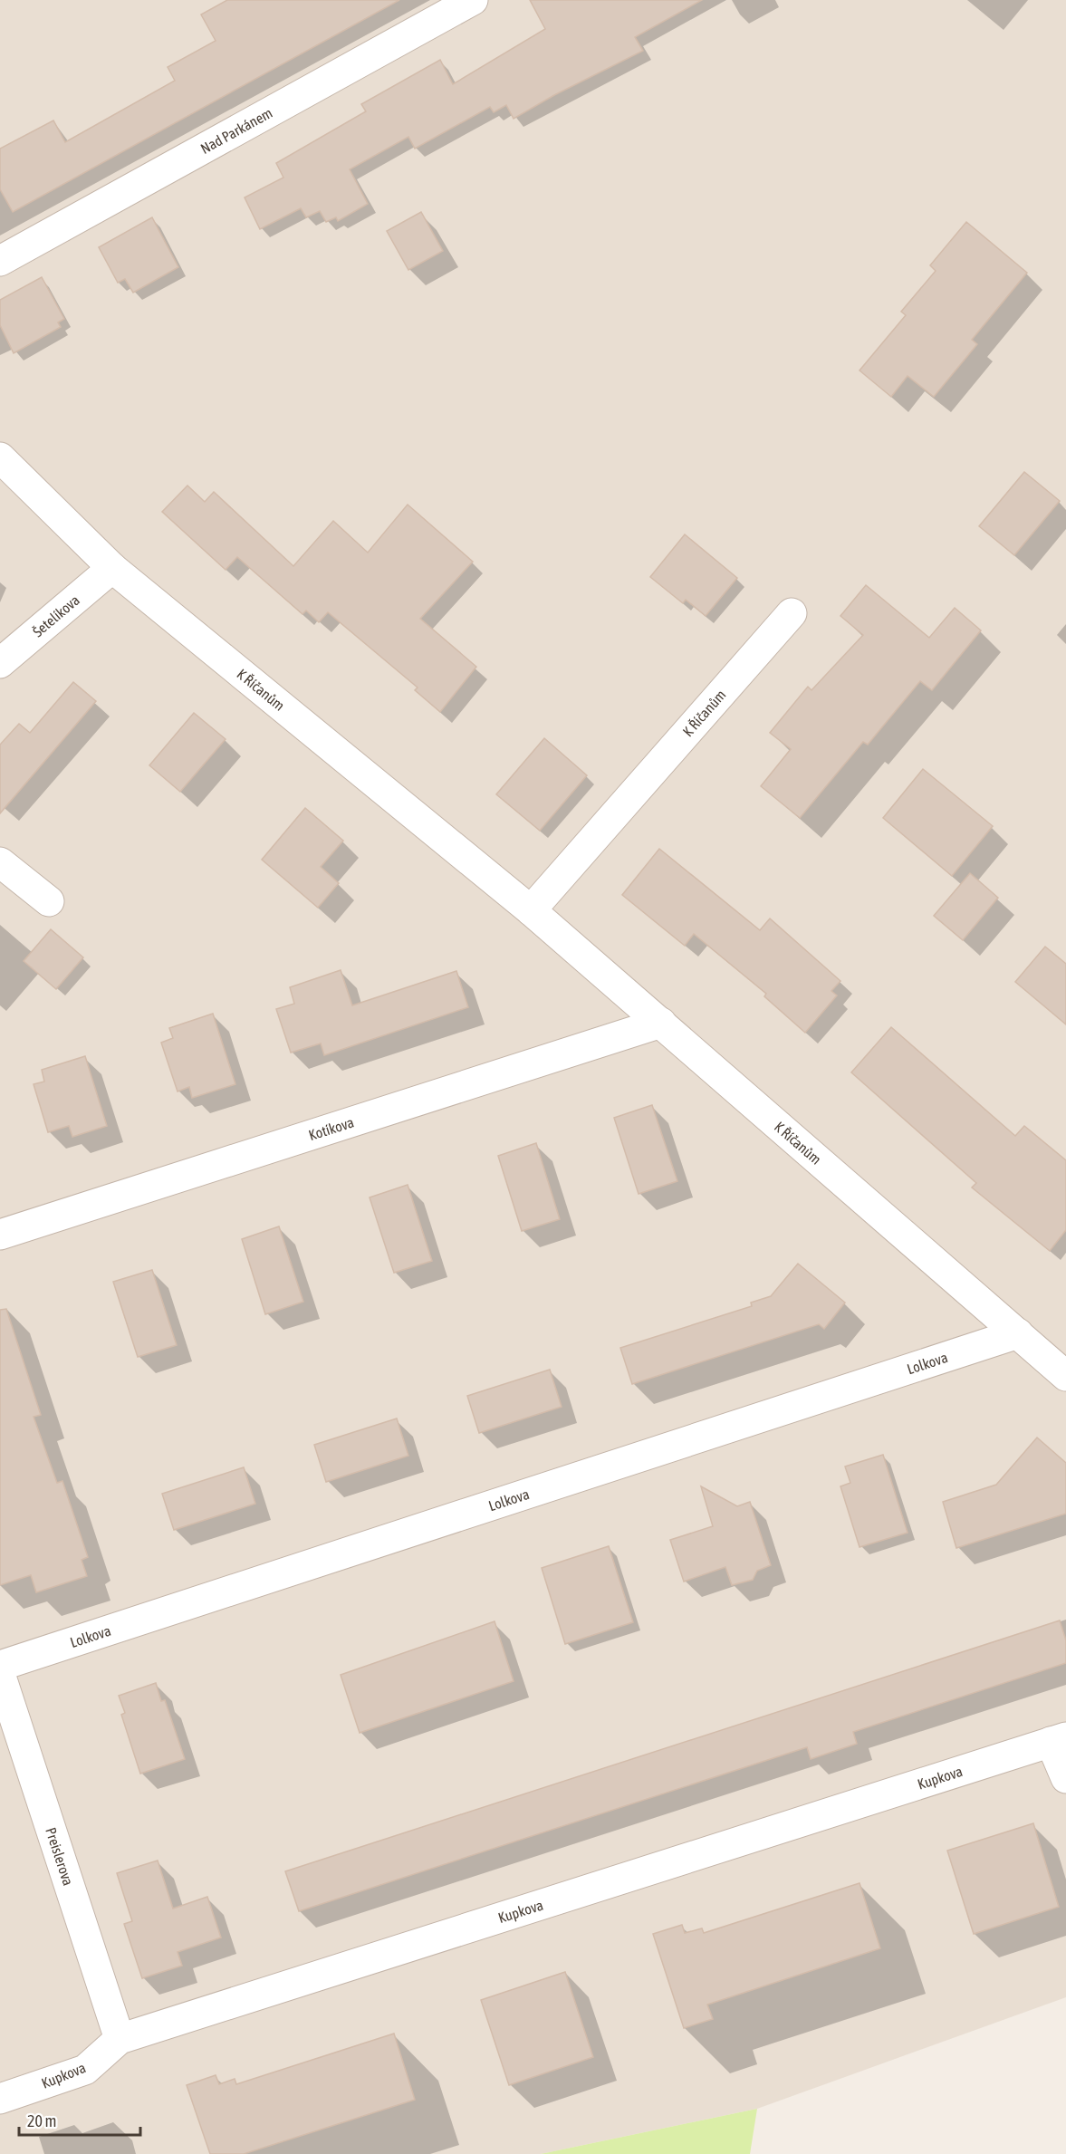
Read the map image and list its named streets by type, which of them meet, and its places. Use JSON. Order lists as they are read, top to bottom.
{
  "streets": {
    "street": [
      "Nad Parkánem",
      "Šetelíkova",
      "K Říčanům",
      "Kotíkova",
      "Lolkova",
      "Kupkova",
      "Preislerova"
    ]
  },
  "crossings": [
    ["Šetelíkova", "K Říčanům"],
    ["K Říčanům", "Kotíkova"],
    ["K Říčanům", "Lolkova"],
    ["Kupkova", "Preislerova"]
  ],
  "scale_bar": "20 m"
}
